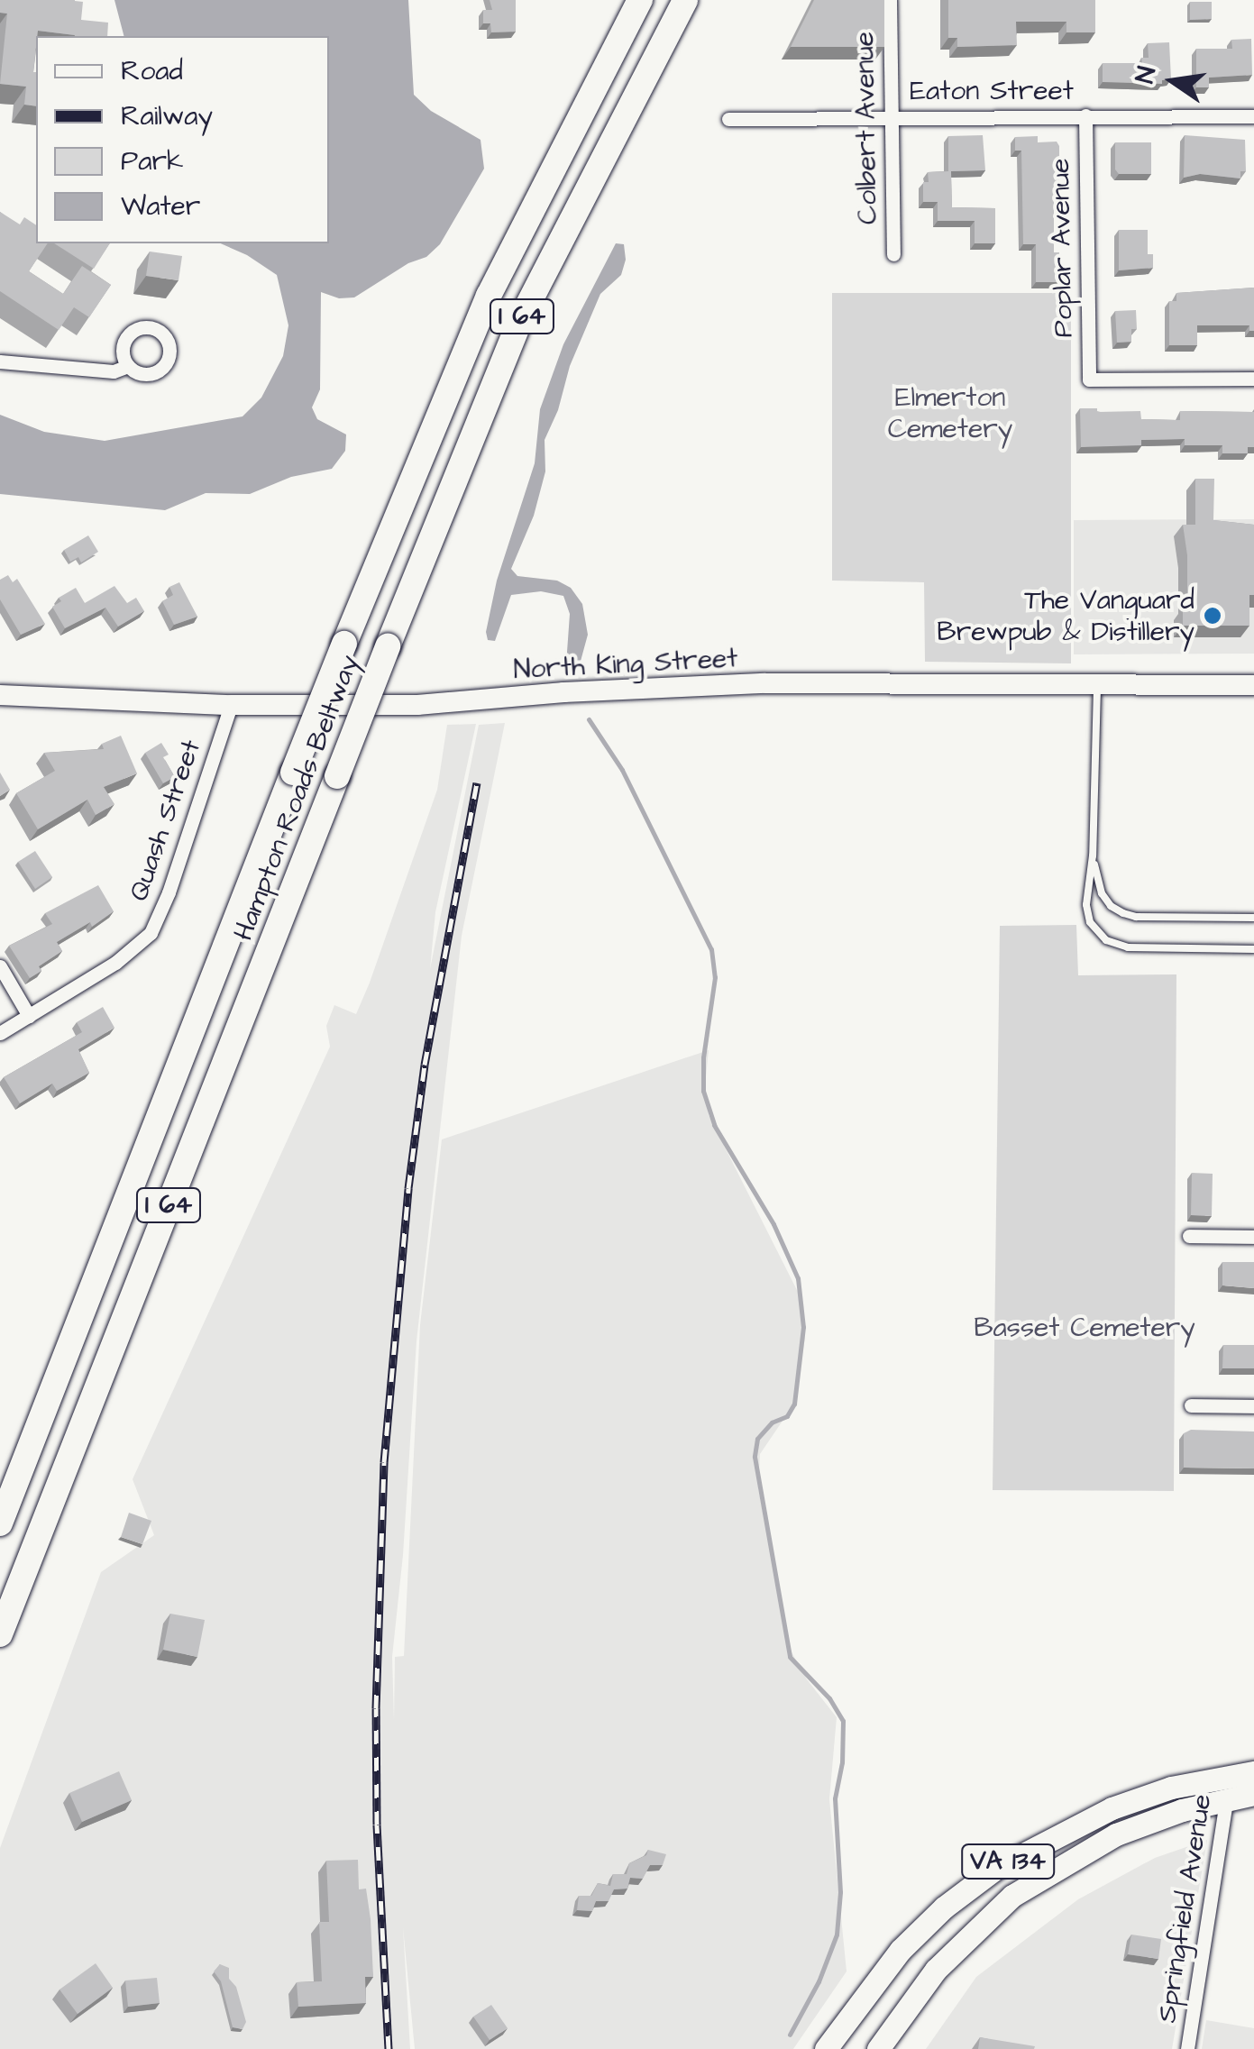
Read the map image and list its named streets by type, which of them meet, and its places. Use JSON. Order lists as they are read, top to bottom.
{
  "streets": {
    "highway": ["I 64", "Hampton Roads Beltway"],
    "main road": ["North King Street", "VA 134"],
    "street": [
      "Eaton Street",
      "Colbert Avenue",
      "Poplar Avenue",
      "Quash Street",
      "Springfield Avenue"
    ]
  },
  "crossings": [
    ["Eaton Street", "Colbert Avenue"],
    ["Eaton Street", "Poplar Avenue"],
    ["North King Street", "Quash Street"],
    ["VA 134", "Springfield Avenue"]
  ],
  "parks": ["Elmerton Cemetery", "Basset Cemetery"],
  "places": ["The Vanguard Brewpub & Distillery"],
  "legend": [
    "Road",
    "Railway",
    "Park",
    "Water"
  ],
  "north": "left"
}
